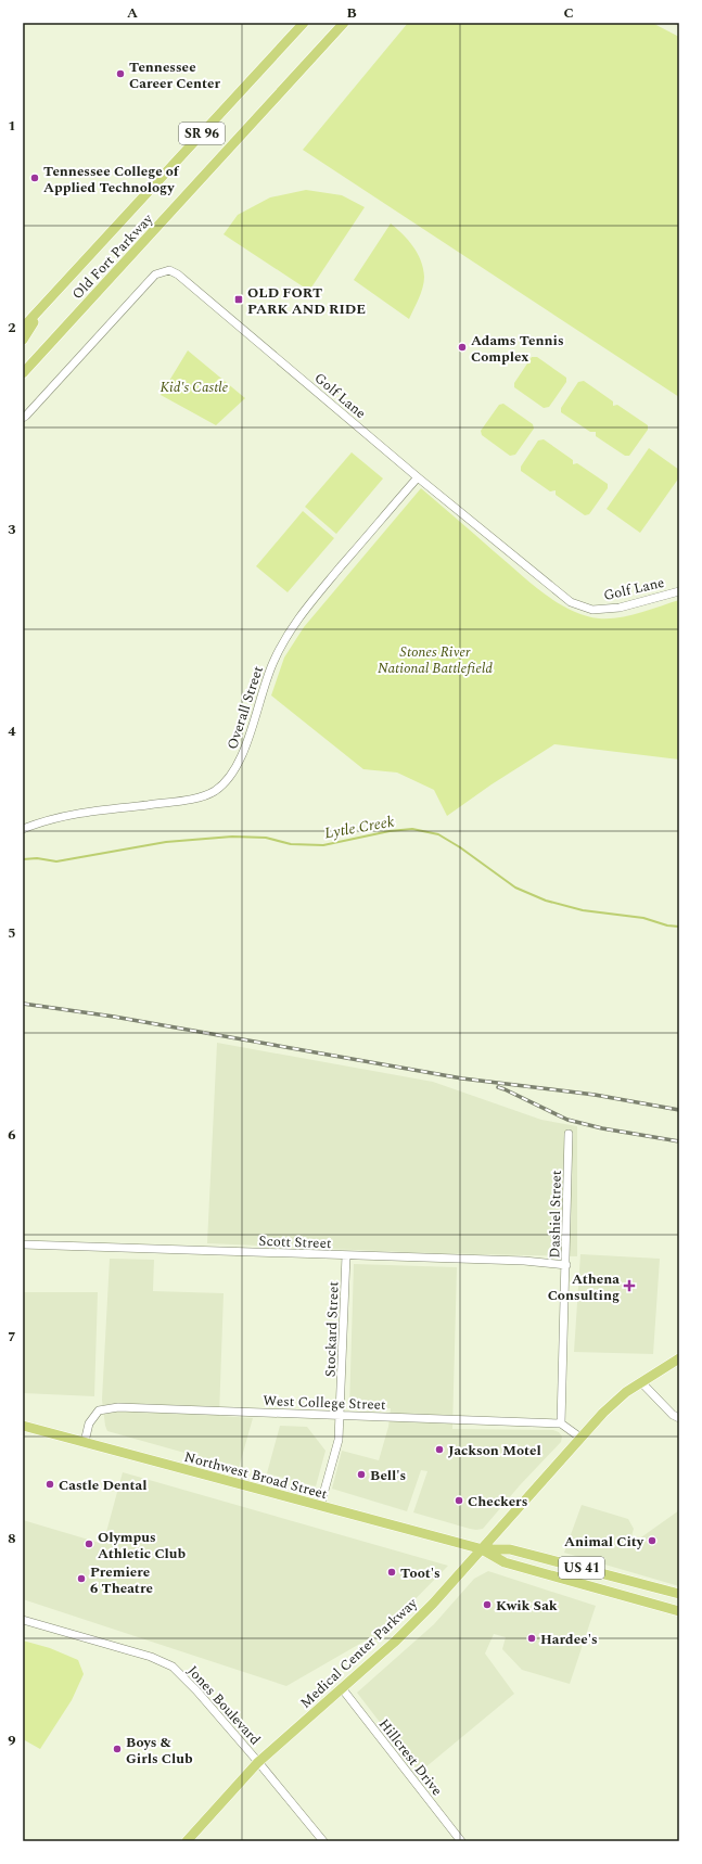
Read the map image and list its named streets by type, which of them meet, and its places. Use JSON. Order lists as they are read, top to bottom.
{
  "streets": {
    "main road": [
      "SR 96",
      "Old Fort Parkway",
      "Northwest Broad Street",
      "US 41",
      "Medical Center Parkway"
    ],
    "street": [
      "Golf Lane",
      "Overall Street",
      "Dashiel Street",
      "Scott Street",
      "Stockard Street",
      "West College Street",
      "Jones Boulevard",
      "Hillcrest Drive"
    ]
  },
  "crossings": [
    ["Golf Lane", "Overall Street"],
    ["Dashiel Street", "Scott Street"],
    ["Dashiel Street", "West College Street"],
    ["Scott Street", "Stockard Street"],
    ["Stockard Street", "West College Street"],
    ["Stockard Street", "Northwest Broad Street"],
    ["West College Street", "Northwest Broad Street"],
    ["Northwest Broad Street", "Medical Center Parkway"],
    ["Medical Center Parkway", "Jones Boulevard"],
    ["Medical Center Parkway", "Hillcrest Drive"]
  ],
  "water": ["Lytle Creek"],
  "parks": ["Kid's Castle", "Stones River National Battlefield"],
  "places": {
    "other": [
      "Tennessee Career Center",
      "Tennessee College of Applied Technology",
      "Adams Tennis Complex",
      "Jackson Motel",
      "Bell's",
      "Castle Dental",
      "Checkers",
      "Animal City",
      "Olympus Athletic Club",
      "Toot's",
      "Premiere 6 Theatre",
      "Kwik Sak",
      "Hardee's",
      "Boys & Girls Club"
    ],
    "transit": ["OLD FORT PARK AND RIDE"],
    "health": ["Athena Consulting"]
  },
  "grid": {
    "columns": ["A", "B", "C"],
    "rows": [
      "1",
      "2",
      "3",
      "4",
      "5",
      "6",
      "7",
      "8",
      "9"
    ]
  }
}
